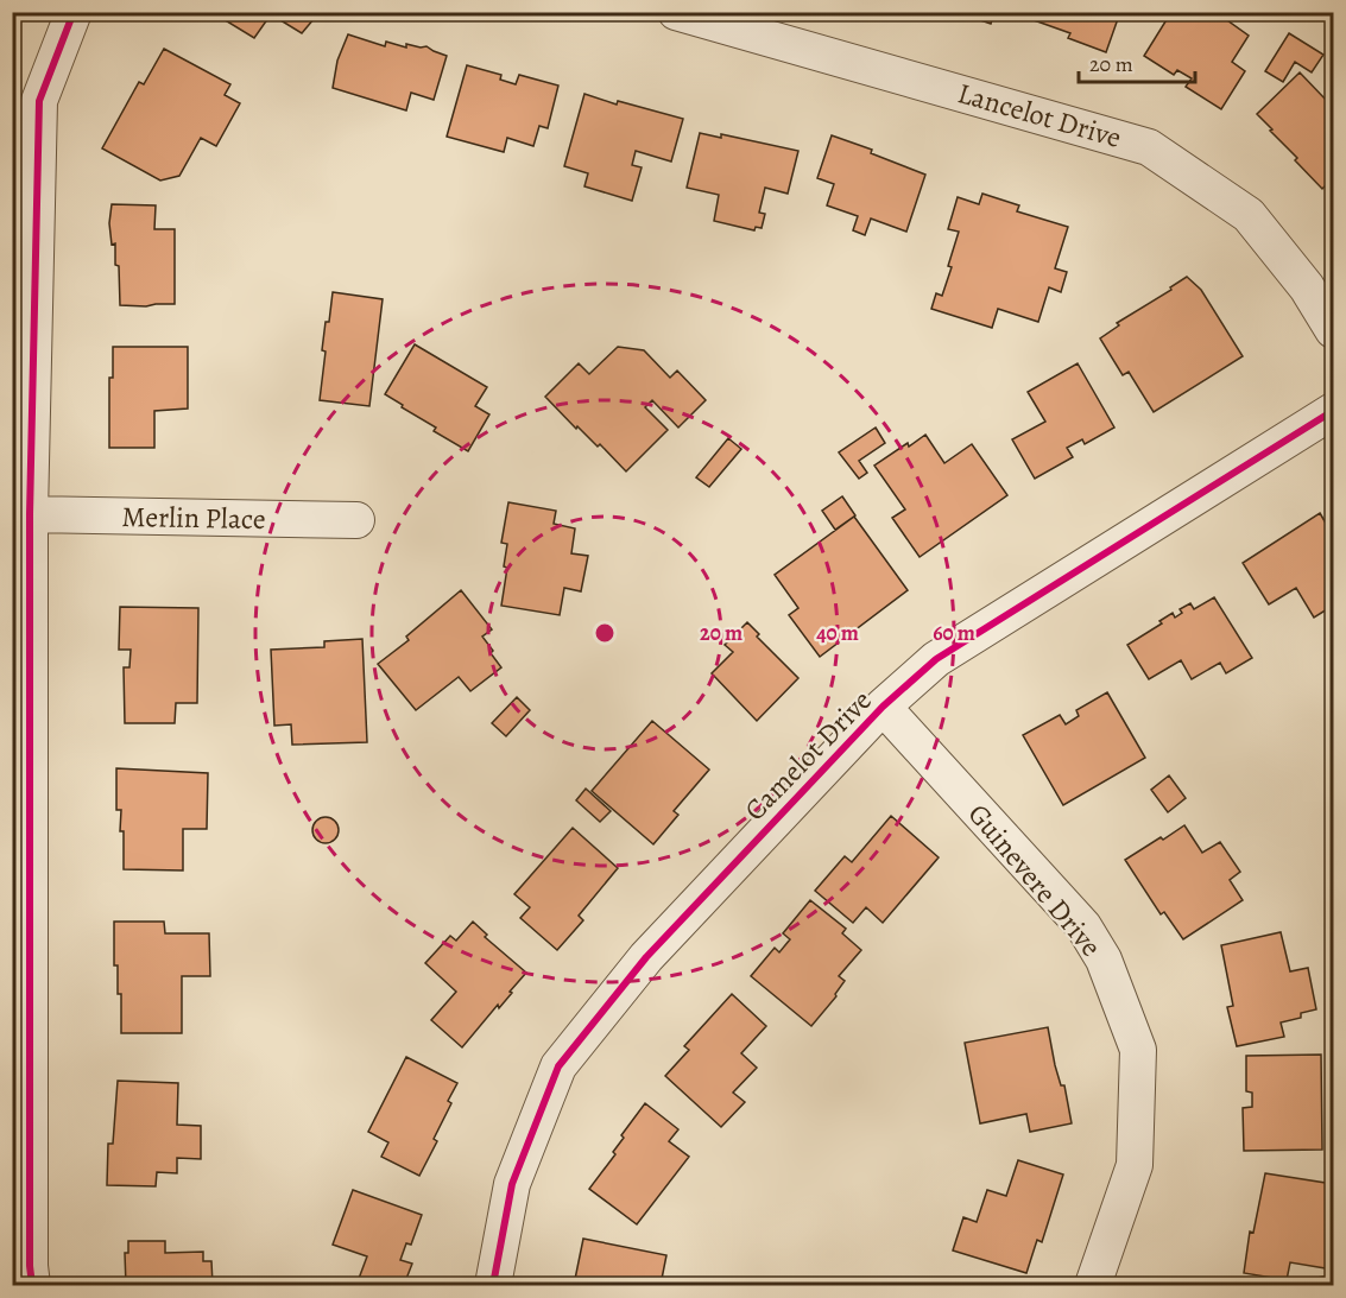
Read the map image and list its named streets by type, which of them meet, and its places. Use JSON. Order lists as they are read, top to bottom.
{
  "streets": {
    "street": [
      "Lancelot Drive",
      "Merlin Place",
      "Camelot Drive",
      "Guinevere Drive"
    ]
  },
  "crossings": [
    ["Camelot Drive", "Guinevere Drive"]
  ],
  "scale_bar": "20 m",
  "rings": ["20 m", "40 m", "60 m"]
}
